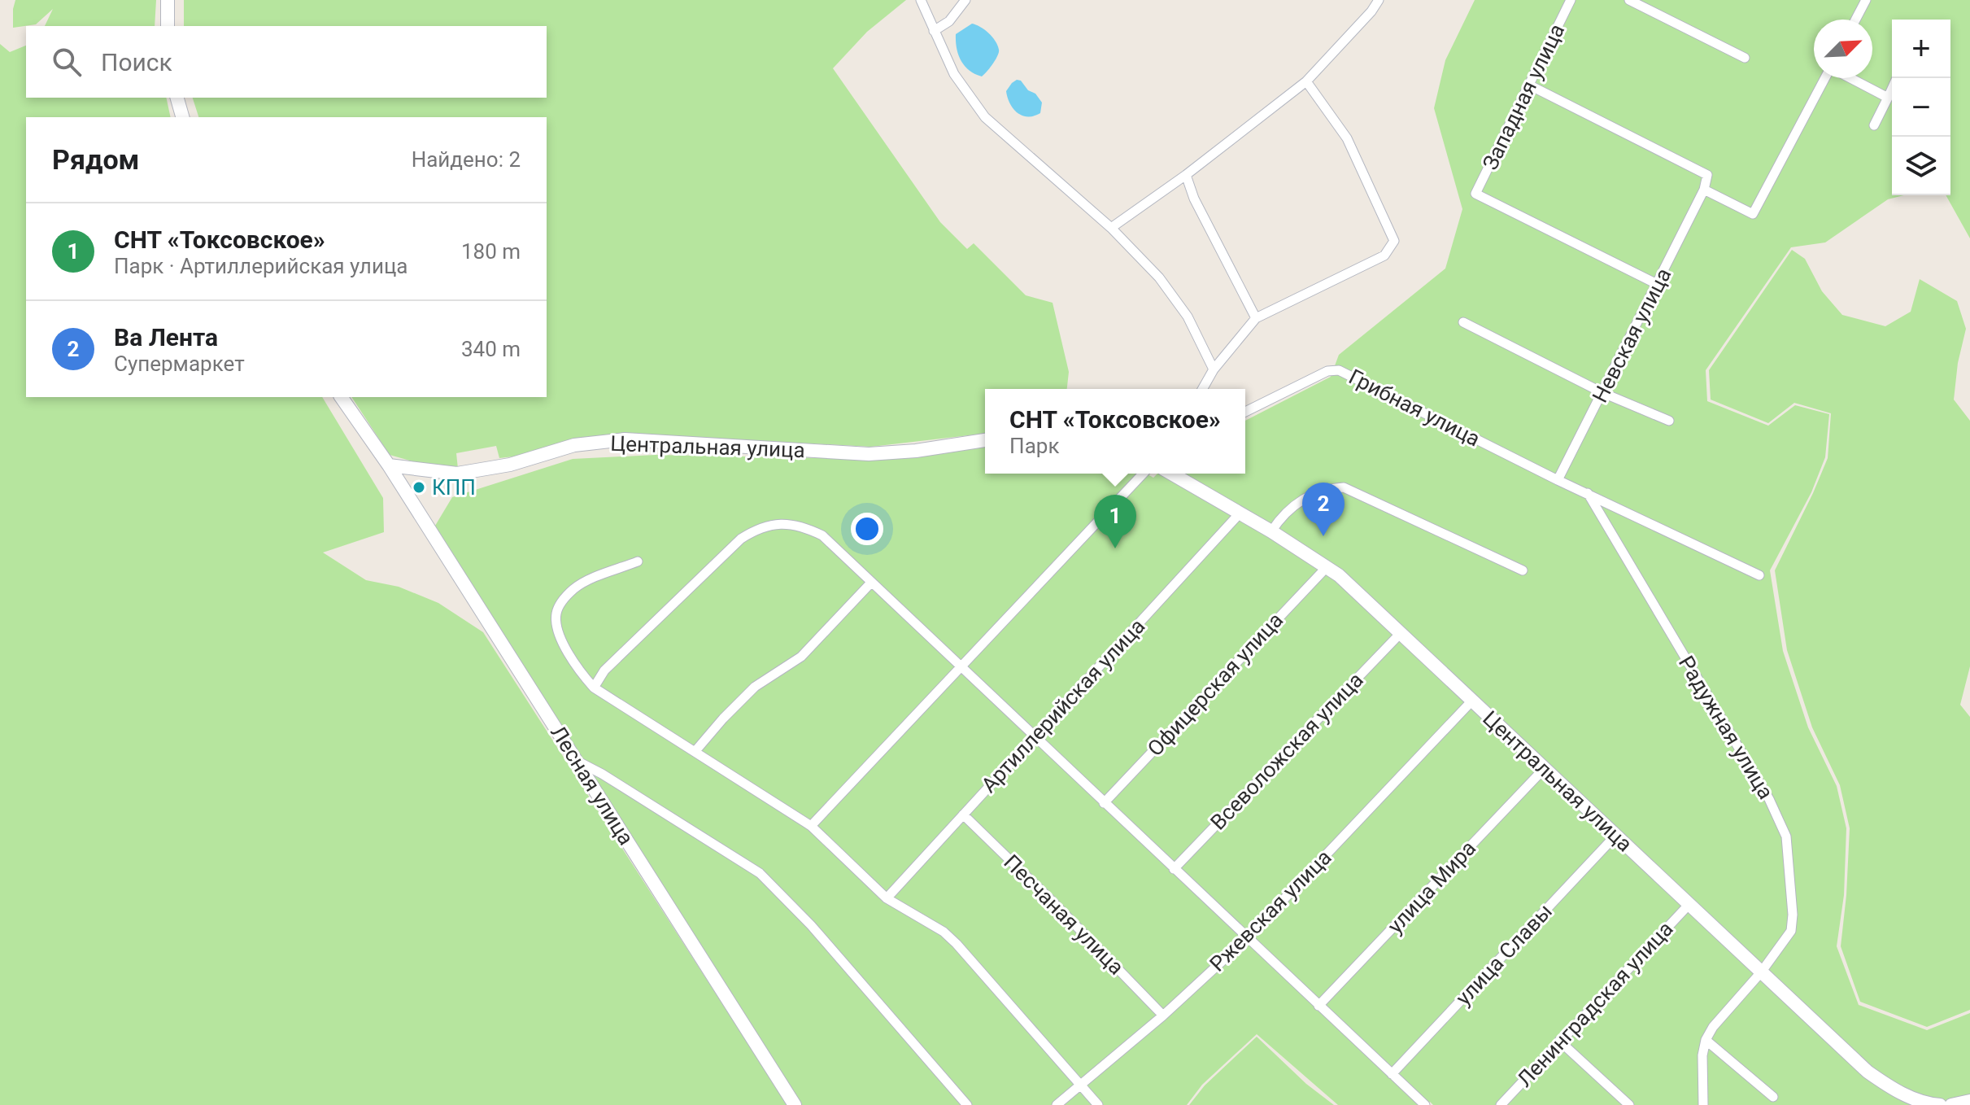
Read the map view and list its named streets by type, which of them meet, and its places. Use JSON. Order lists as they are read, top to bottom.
{
  "streets": {
    "street": [
      "Западная улица",
      "Невская улица",
      "Грибная улица",
      "Центральная улица",
      "Офицерская улица",
      "Артиллерийская улица",
      "Радужная улица",
      "Всеволожская улица",
      "Лесная улица",
      "улица Мира",
      "Ржевская улица",
      "Песчаная улица",
      "улица Славы",
      "Ленинградская улица"
    ]
  },
  "crossings": [
    ["Западная улица", "Невская улица"],
    ["Невская улица", "Грибная улица"],
    ["Грибная улица", "Радужная улица"],
    ["Центральная улица", "Офицерская улица"],
    ["Центральная улица", "Артиллерийская улица"],
    ["Центральная улица", "Радужная улица"],
    ["Центральная улица", "Всеволожская улица"],
    ["Центральная улица", "Лесная улица"],
    ["Центральная улица", "улица Мира"],
    ["Центральная улица", "Ржевская улица"],
    ["Центральная улица", "улица Славы"],
    ["Центральная улица", "Ленинградская улица"],
    ["Артиллерийская улица", "Песчаная улица"],
    ["Ржевская улица", "Песчаная улица"]
  ],
  "places": ["КПП"],
  "north": "top right",
  "page": {
    "map_buttons": ["+", "−"],
    "search": "Поиск",
    "heading": ["Рядом", "Найдено: 2"],
    "list": [
      {
        "mark": "1",
        "name": "СНТ «Токсовское»",
        "note": "Парк · Артиллерийская улица",
        "value": "180 m"
      },
      {
        "mark": "2",
        "name": "Ва Лента",
        "note": "Супермаркет",
        "value": "340 m"
      }
    ],
    "popup": ["СНТ «Токсовское»", "Парк"],
    "pins": ["2", "1"]
  }
}
